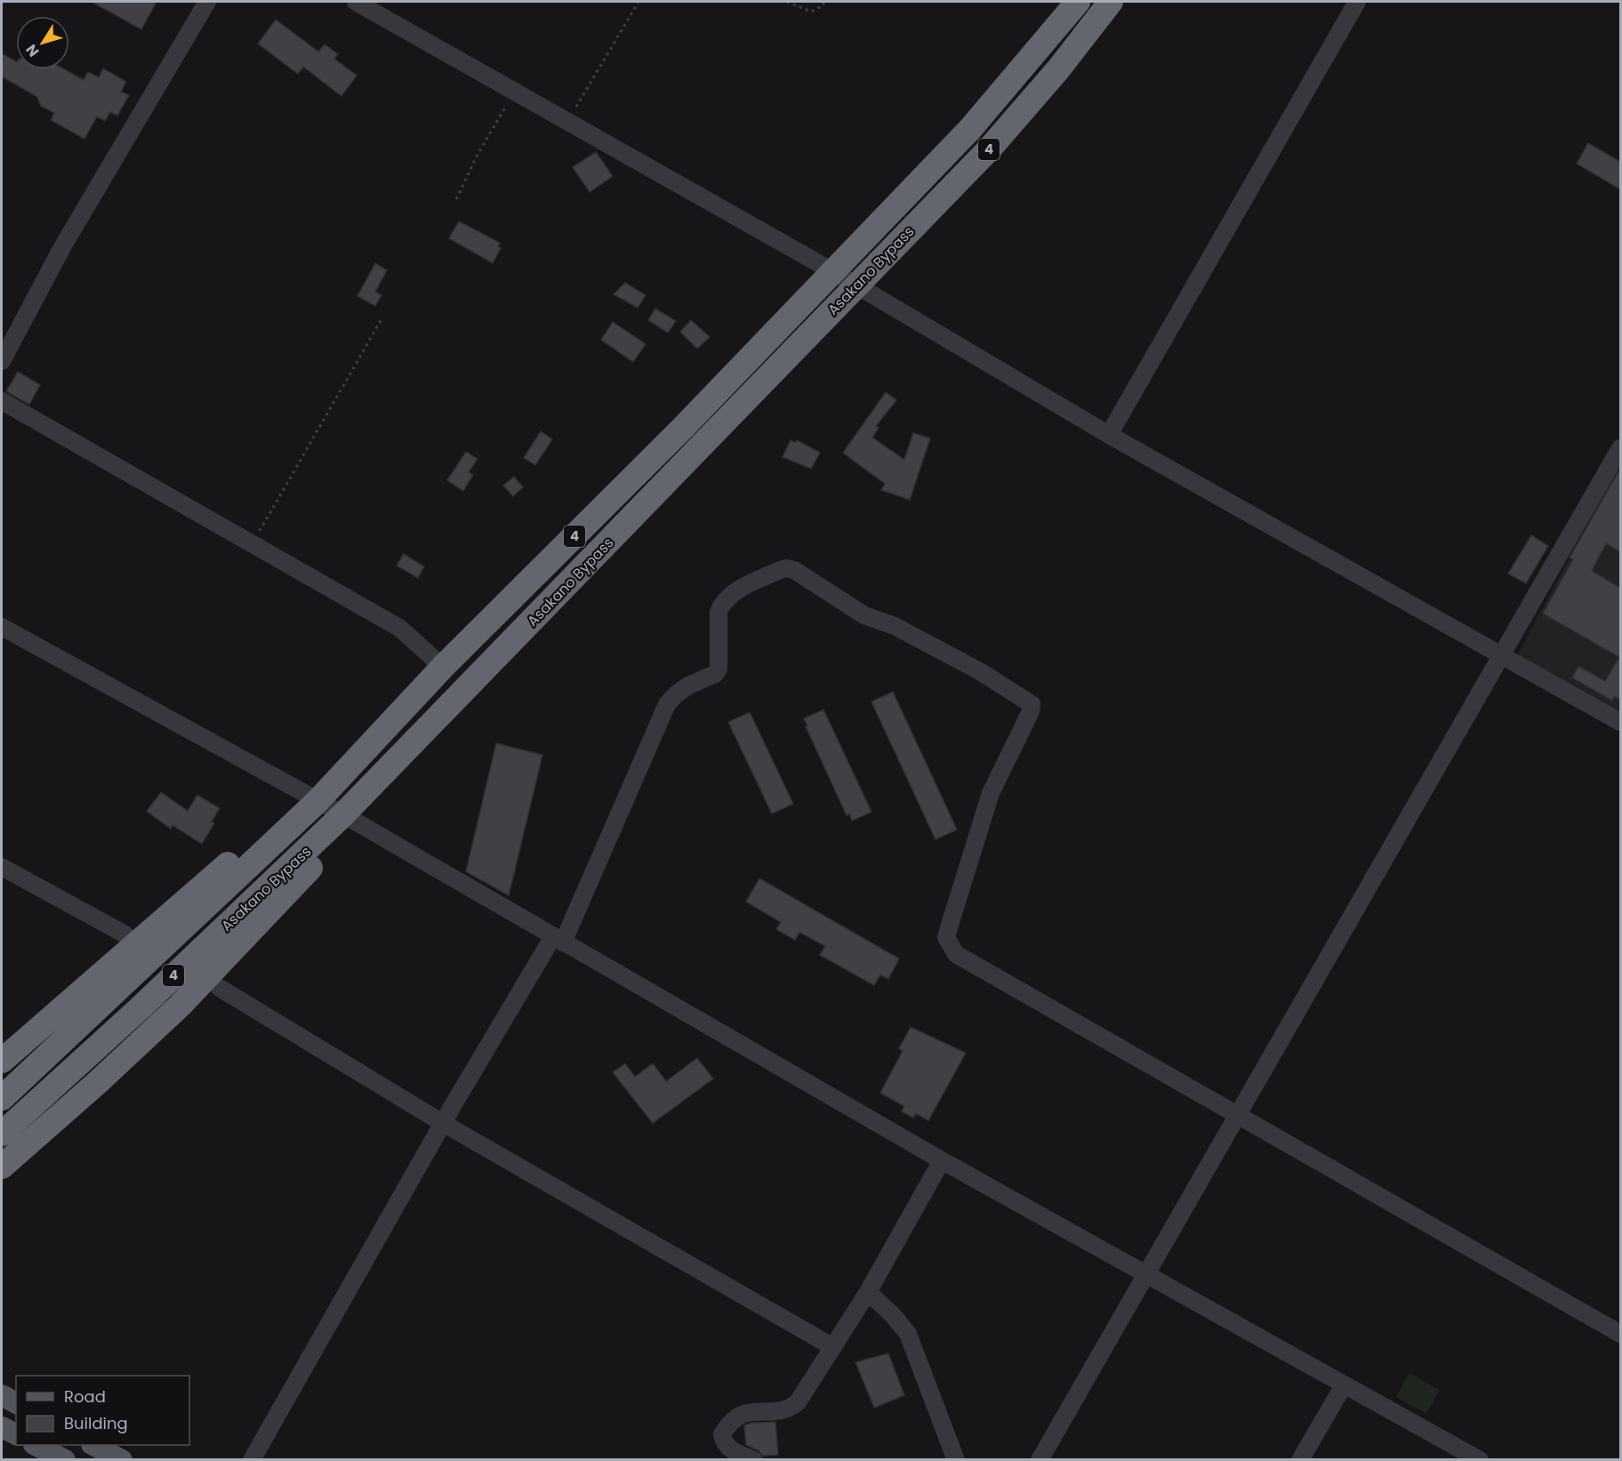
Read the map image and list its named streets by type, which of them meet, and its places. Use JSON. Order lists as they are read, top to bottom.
{
  "streets": {
    "highway": ["4", "Asakano Bypass"]
  },
  "crossings": [
    ["4", "Asakano Bypass"]
  ],
  "legend": ["Road", "Building"],
  "north": "bottom left"
}
